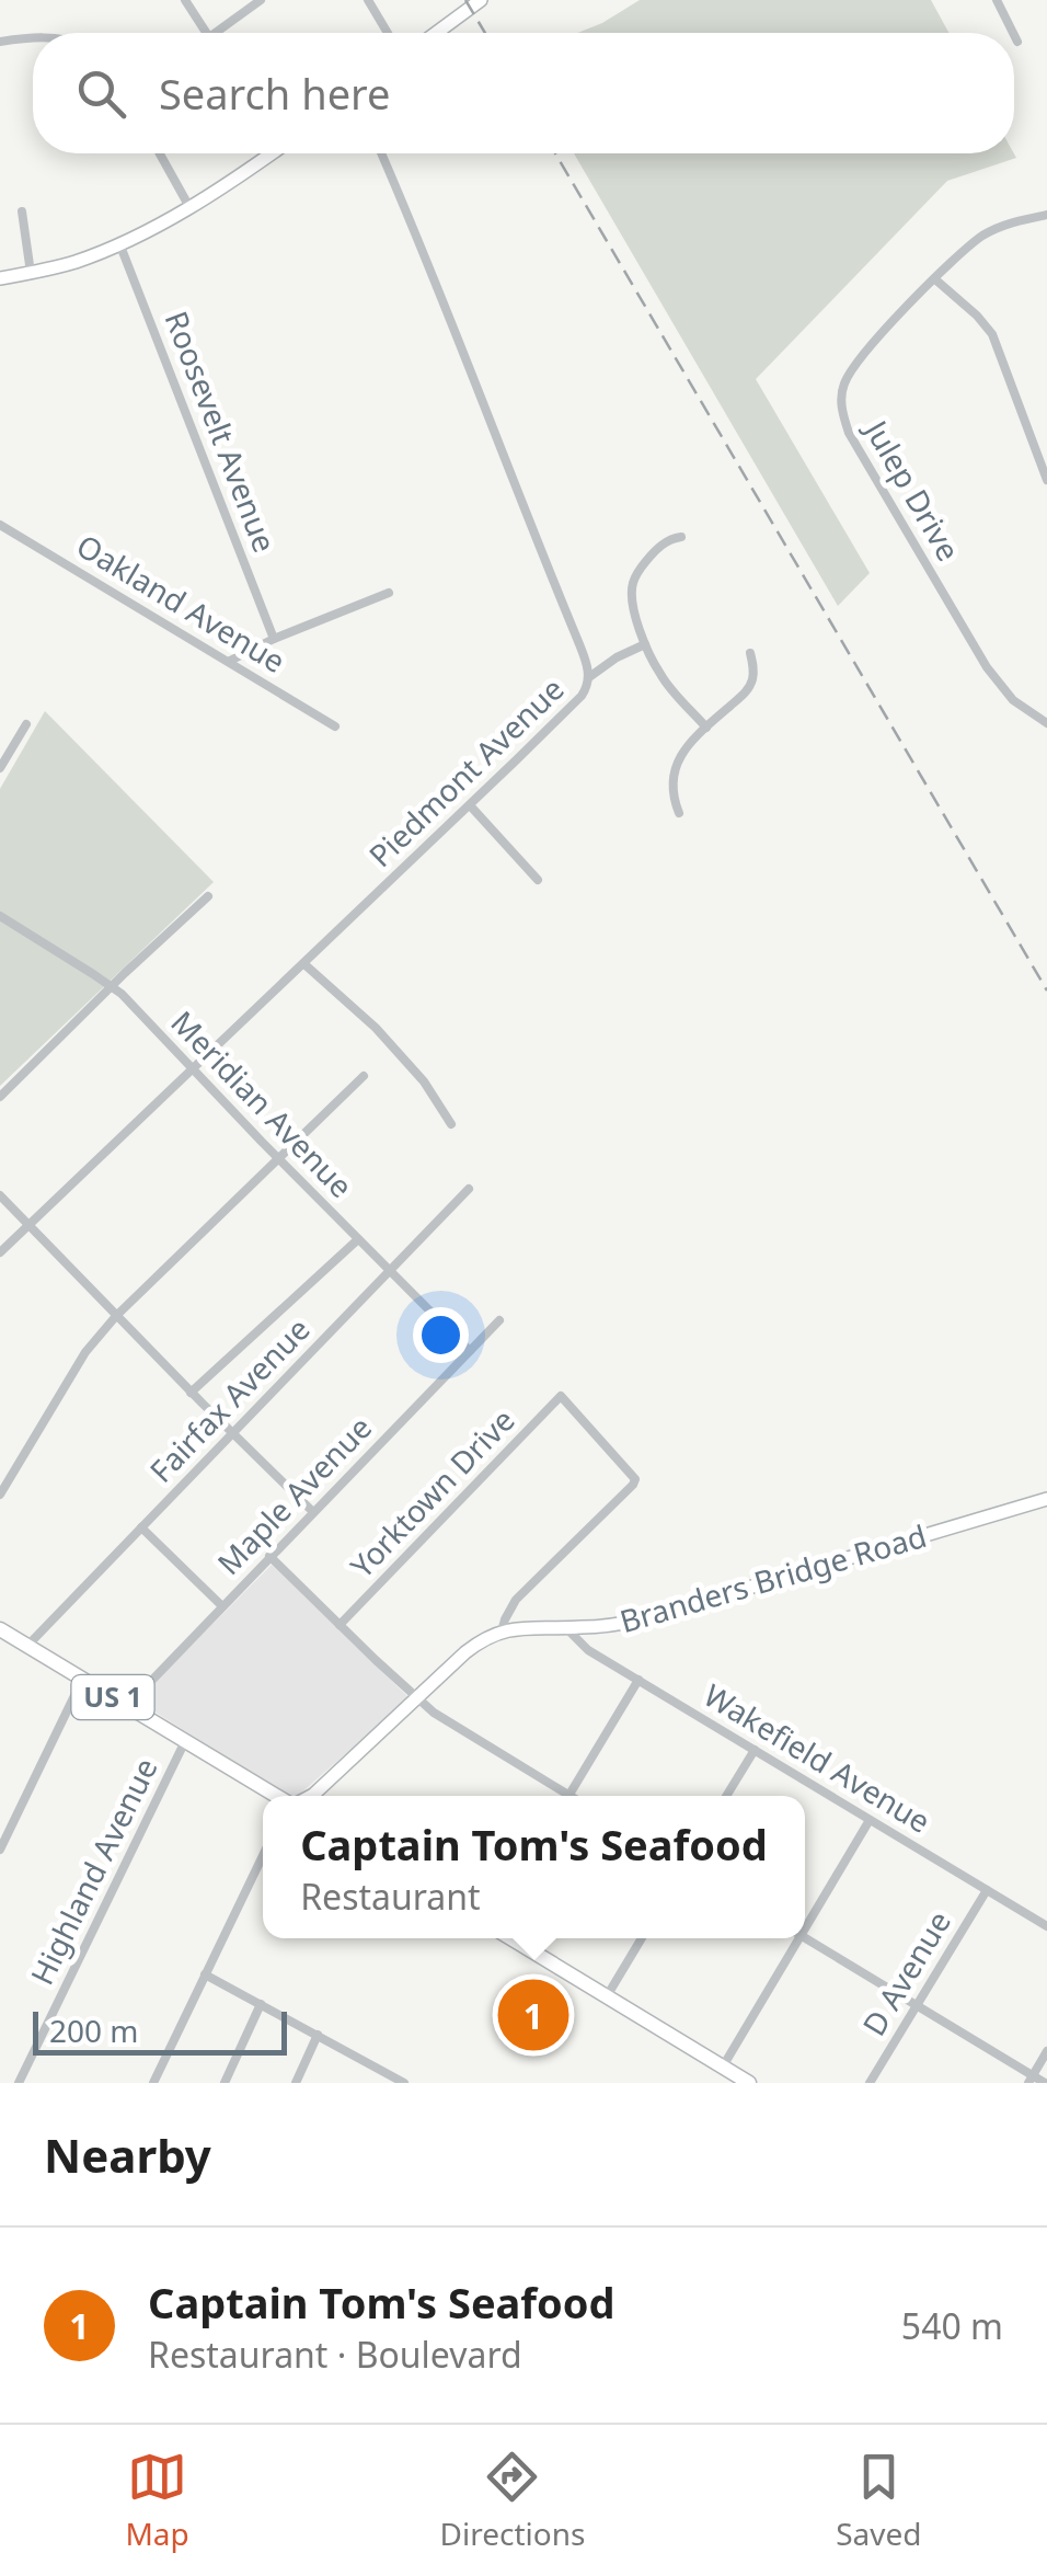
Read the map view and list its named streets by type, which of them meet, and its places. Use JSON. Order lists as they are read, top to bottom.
{
  "streets": {
    "main road": ["US 1"],
    "street": [
      "Roosevelt Avenue",
      "Julep Drive",
      "Oakland Avenue",
      "Piedmont Avenue",
      "Meridian Avenue",
      "Fairfax Avenue",
      "Yorktown Drive",
      "Maple Avenue",
      "Branders Bridge Road",
      "Wakefield Avenue",
      "Highland Avenue",
      "D Avenue"
    ]
  },
  "crossings": [
    ["Piedmont Avenue", "Meridian Avenue"],
    ["Meridian Avenue", "Fairfax Avenue"],
    ["Meridian Avenue", "Maple Avenue"],
    ["Fairfax Avenue", "US 1"],
    ["Yorktown Drive", "Branders Bridge Road"],
    ["Maple Avenue", "US 1"],
    ["Branders Bridge Road", "Wakefield Avenue"],
    ["US 1", "Highland Avenue"],
    ["Wakefield Avenue", "D Avenue"]
  ],
  "scale_bar": "200 m",
  "page": {
    "search": "Search here",
    "popup": ["Captain Tom's Seafood", "Restaurant"],
    "pins": "1",
    "scale": "200 m",
    "heading": "Nearby",
    "list": [
      {
        "mark": "1",
        "name": "Captain Tom's Seafood",
        "note": "Restaurant · Boulevard",
        "value": "540 m"
      }
    ],
    "nav": ["Map", "Directions", "Saved"]
  }
}
